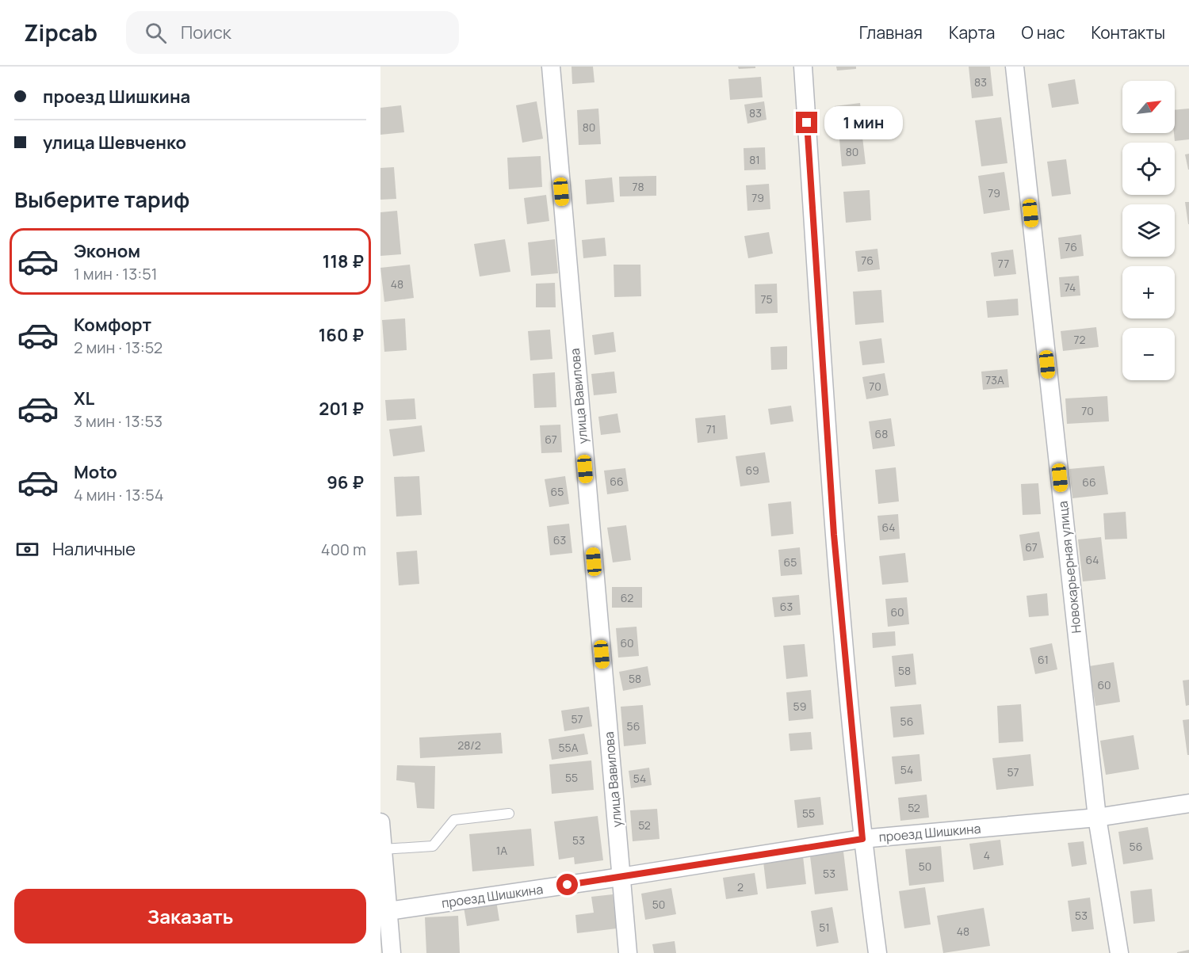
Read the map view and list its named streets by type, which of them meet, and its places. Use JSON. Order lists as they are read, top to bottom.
{
  "streets": {
    "street": ["улица Вавилова", "Новокарьерная улица", "проезд Шишкина"]
  },
  "crossings": [
    ["улица Вавилова", "проезд Шишкина"],
    ["Новокарьерная улица", "проезд Шишкина"]
  ],
  "house_numbers": [
    "83",
    "83",
    "80",
    "80",
    "81",
    "78",
    "79",
    "79",
    "76",
    "76",
    "77",
    "48",
    "74",
    "75",
    "72",
    "73А",
    "70",
    "70",
    "71",
    "68",
    "67",
    "69",
    "66",
    "66",
    "65",
    "64",
    "63",
    "67",
    "64",
    "65",
    "62",
    "63",
    "60",
    "60",
    "61",
    "58",
    "58",
    "60",
    "59",
    "57",
    "56",
    "56",
    "28/2",
    "55А",
    "54",
    "57",
    "55",
    "54",
    "52",
    "55",
    "52",
    "53",
    "56",
    "1А",
    "4",
    "50",
    "53",
    "2",
    "50",
    "53",
    "51",
    "48"
  ],
  "north": "top right",
  "page": {
    "header": "Zipcab",
    "search": "Поиск",
    "nav": [
      "Главная",
      "Карта",
      "О нас",
      "Контакты"
    ],
    "banner": ["проезд Шишкина", "улица Шевченко"],
    "map_buttons": ["+", "−"],
    "bubble": "1 мин",
    "heading": "Выберите тариф",
    "list": [
      {
        "name": "Эконом",
        "note": "1 мин · 13:51",
        "value": "118 ₽"
      },
      {
        "name": "Комфорт",
        "note": "2 мин · 13:52",
        "value": "160 ₽"
      },
      {
        "name": "XL",
        "note": "3 мин · 13:53",
        "value": "201 ₽"
      },
      {
        "name": "Moto",
        "note": "4 мин · 13:54",
        "value": "96 ₽"
      }
    ],
    "pay": ["Наличные", "400 m"],
    "buttons": "Заказать"
  }
}
